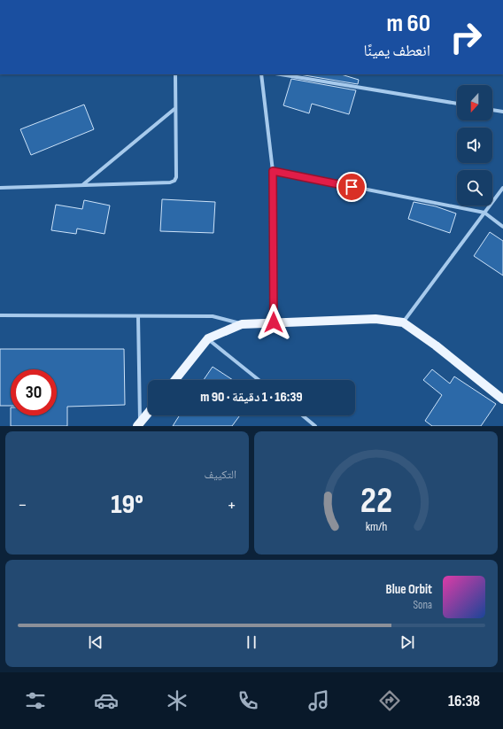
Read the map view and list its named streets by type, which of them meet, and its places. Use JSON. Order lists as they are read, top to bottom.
{
  "north": "bottom",
  "page": {
    "turn": ["60 m", "انعطف يمينًا"],
    "limit": "30",
    "trip": "16:39 · 1 دقيقة · 90 m",
    "tile": "التكييف",
    "heat": ["−", "19°", "+"],
    "song": ["Blue Orbit", "Sona"],
    "tabs": "16:38",
    "gauge": ["22", "km/h"]
  }
}
